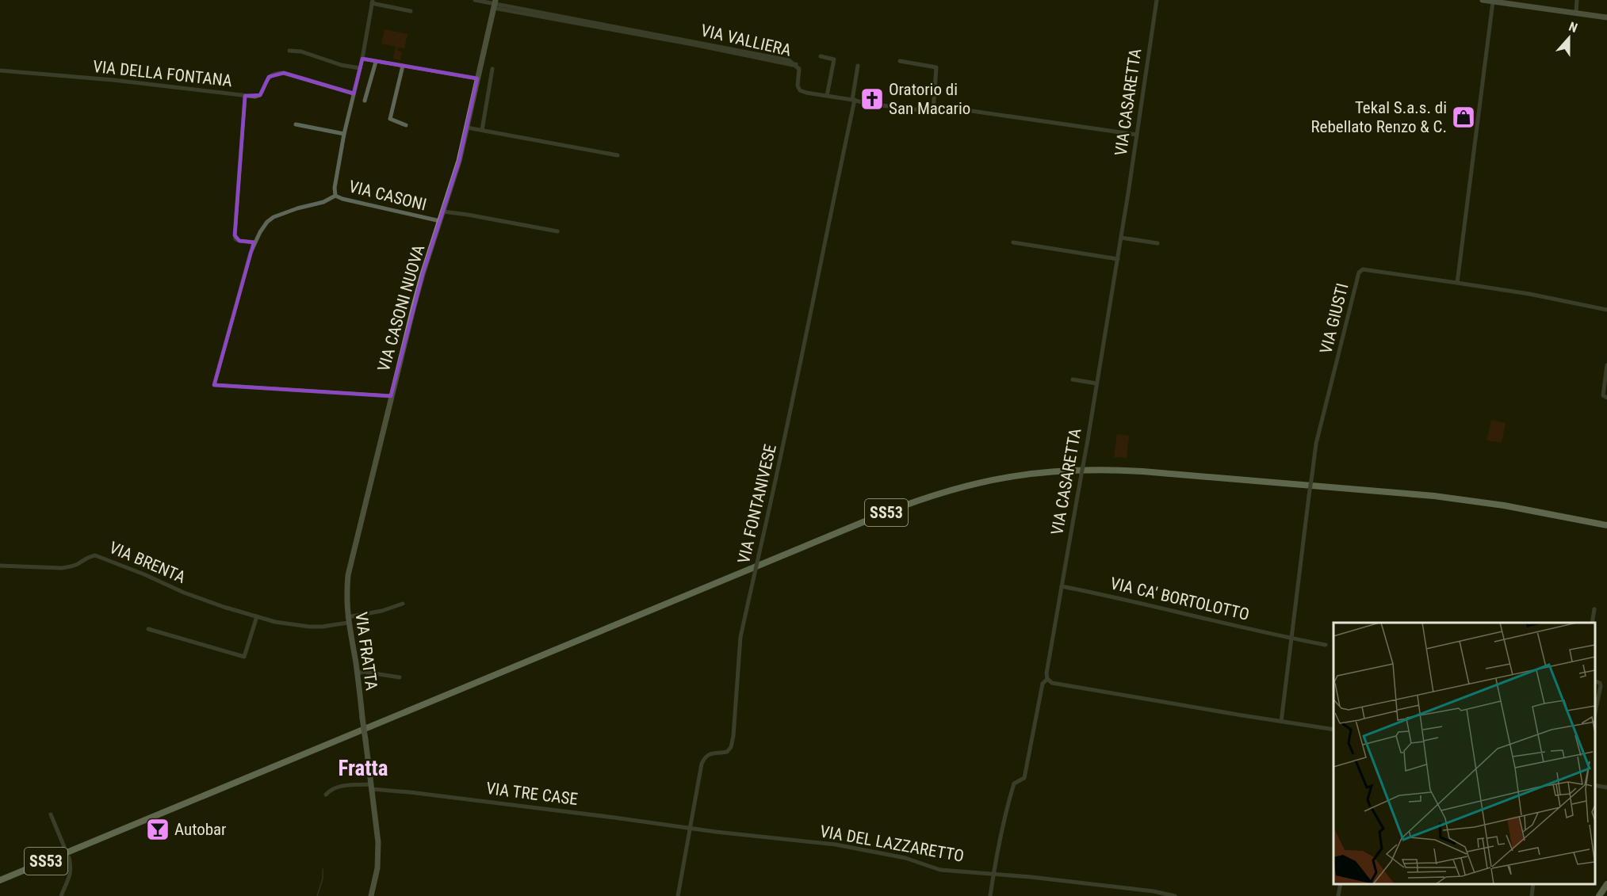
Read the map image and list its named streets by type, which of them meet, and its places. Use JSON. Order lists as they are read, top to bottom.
{
  "streets": {
    "highway": ["SS53"],
    "main road": ["VIA CASONI NUOVA", "VIA FRATTA"],
    "street": [
      "VIA VALLIERA",
      "VIA DELLA FONTANA",
      "VIA CASARETTA",
      "VIA CASONI",
      "VIA GIUSTI",
      "VIA FONTANIVESE",
      "VIA BRENTA",
      "VIA CA' BORTOLOTTO",
      "VIA TRE CASE",
      "VIA DEL LAZZARETTO"
    ]
  },
  "crossings": [
    ["VIA VALLIERA", "VIA CASONI NUOVA"],
    ["VIA CASARETTA", "VIA CA' BORTOLOTTO"],
    ["VIA CASARETTA", "VIA DEL LAZZARETTO"],
    ["VIA CASONI", "VIA CASONI NUOVA"],
    ["VIA CASONI NUOVA", "VIA FRATTA"],
    ["VIA GIUSTI", "VIA CA' BORTOLOTTO"],
    ["VIA FONTANIVESE", "VIA TRE CASE"],
    ["VIA FONTANIVESE", "VIA DEL LAZZARETTO"],
    ["VIA BRENTA", "VIA FRATTA"],
    ["VIA FRATTA", "VIA TRE CASE"],
    ["VIA TRE CASE", "VIA DEL LAZZARETTO"]
  ],
  "districts": ["Fratta"],
  "places": {
    "church": ["Oratorio di San Macario"],
    "shop": ["Tekal S.a.s. di Rebellato Renzo & C."],
    "bar": ["Autobar"]
  },
  "north": "top"
}
